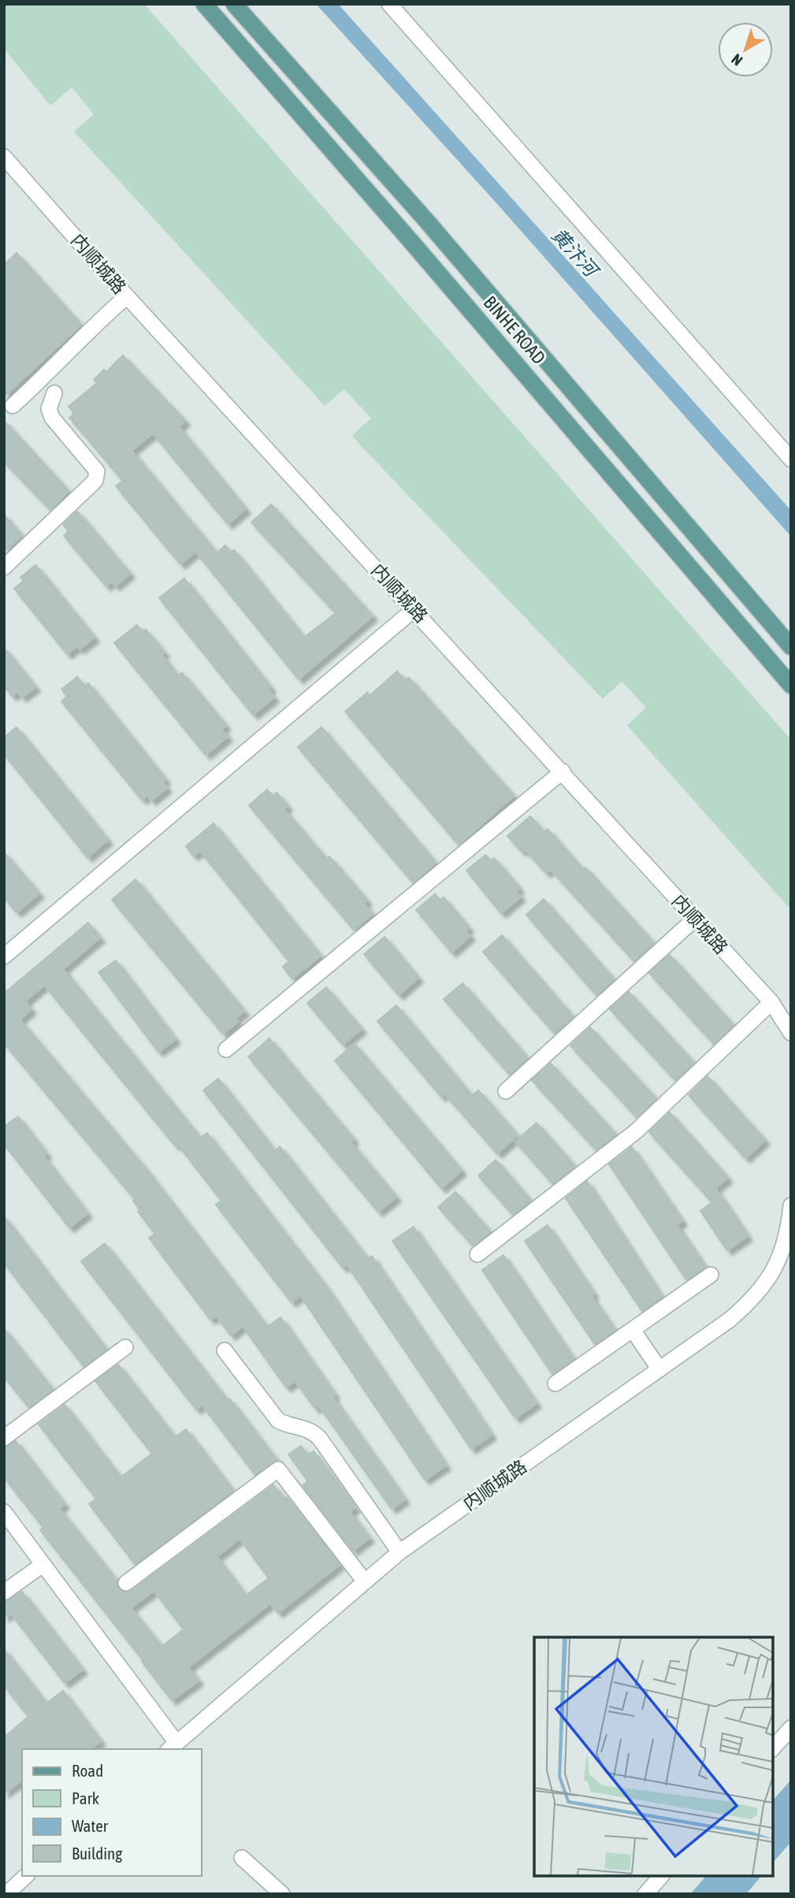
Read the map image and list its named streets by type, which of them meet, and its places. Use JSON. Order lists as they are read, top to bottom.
{
  "streets": {
    "main road": ["BINHE ROAD"],
    "street": ["内顺城路"]
  },
  "water": ["黄汴河"],
  "legend": [
    "Road",
    "Park",
    "Water",
    "Building"
  ],
  "north": "bottom left"
}
